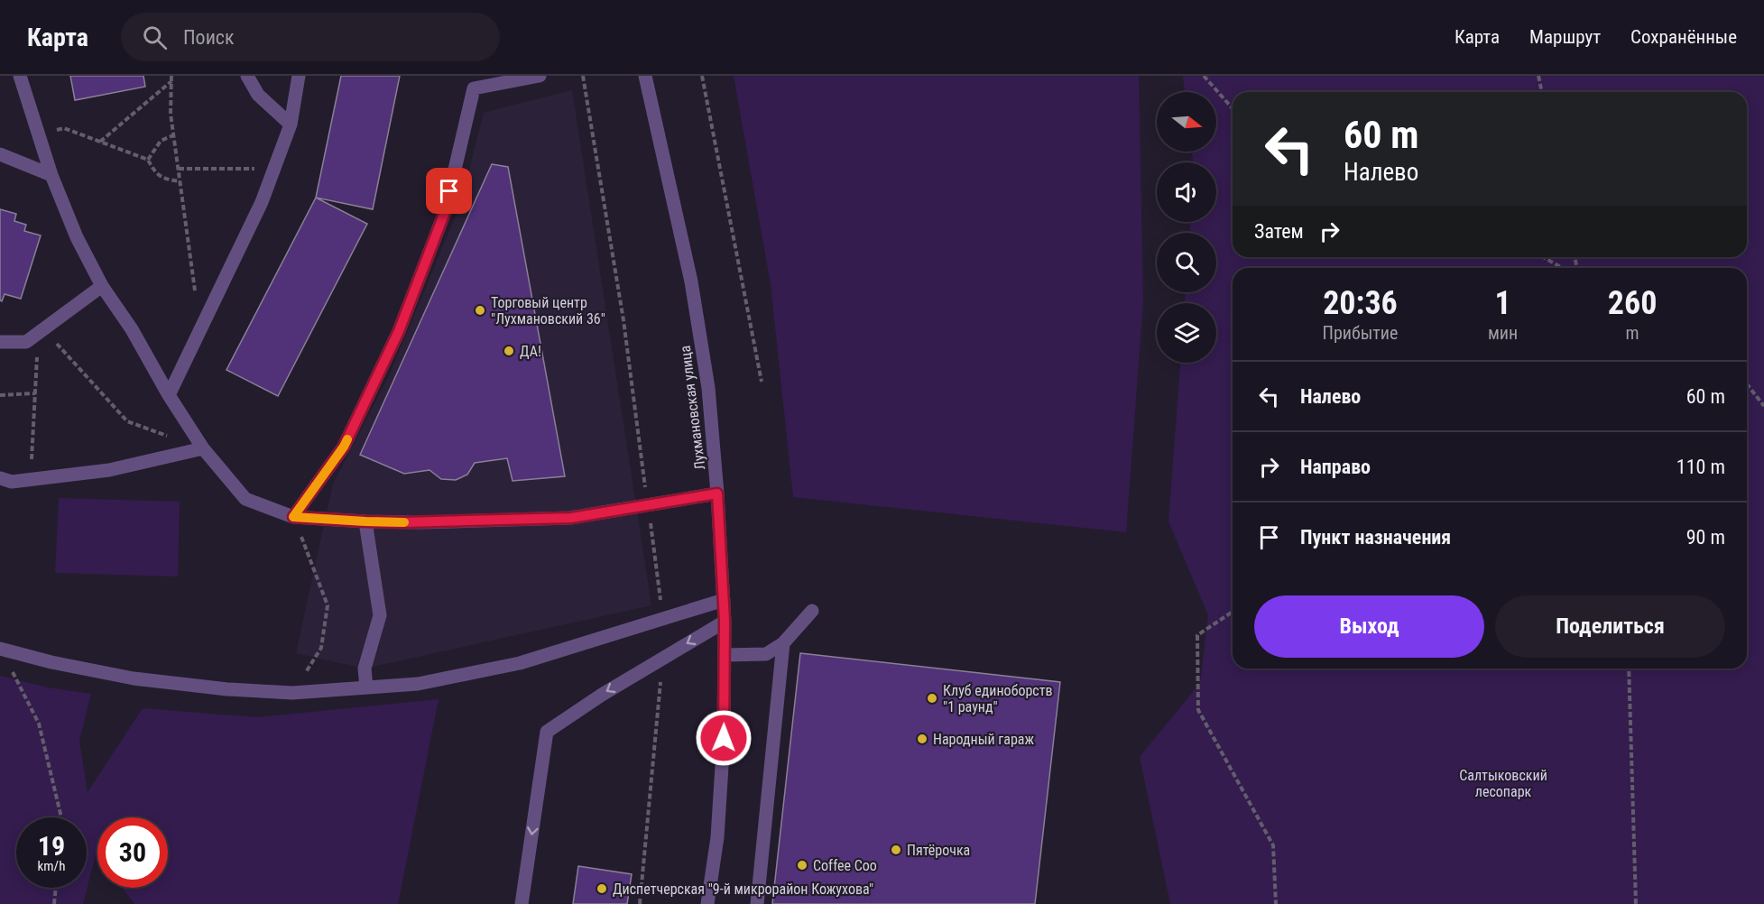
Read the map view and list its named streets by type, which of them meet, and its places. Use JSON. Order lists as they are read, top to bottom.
{
  "streets": {
    "street": ["Лухмановская улица"]
  },
  "parks": ["Салтыковский лесопарк"],
  "places": [
    "Торговый центр \"Лухмановский 36\"",
    "ДА!",
    "Клуб единоборств \"1 раунд\"",
    "Народный гараж",
    "Пятёрочка",
    "Coffee Coo",
    "Диспетчерская \"9-й микрорайон Кожухова\""
  ],
  "north": "right",
  "page": {
    "header": "Карта",
    "search": "Поиск",
    "nav": ["Карта", "Маршрут", "Сохранённые"],
    "turn": ["60 m", "Налево"],
    "then": "Затем",
    "eta": [
      "20:36",
      "Прибытие",
      "1",
      "мин",
      "260",
      "m"
    ],
    "list": [
      {
        "name": "Налево",
        "value": "60 m"
      },
      {
        "name": "Направо",
        "value": "110 m"
      },
      {
        "name": "Пункт назначения",
        "value": "90 m"
      }
    ],
    "buttons": ["Выход", "Поделиться"],
    "speed": "19 km/h",
    "limit": "30"
  }
}
